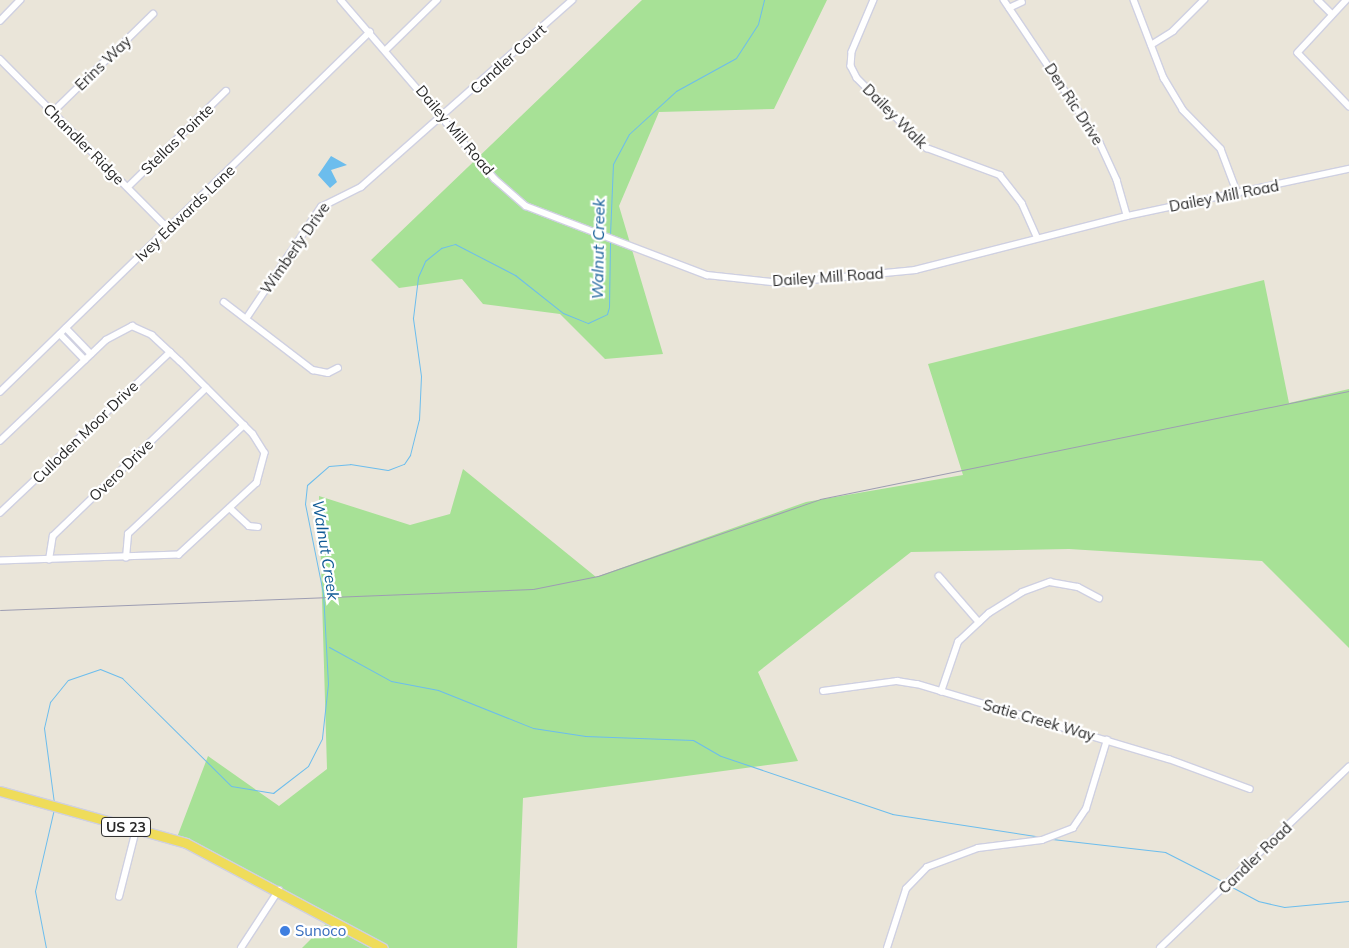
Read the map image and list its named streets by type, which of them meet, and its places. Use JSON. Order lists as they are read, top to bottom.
{
  "streets": {
    "main road": ["US 23"],
    "street": [
      "Candler Court",
      "Erins Way",
      "Den Ric Drive",
      "Dailey Walk",
      "Dailey Mill Road",
      "Stellas Pointe",
      "Chandler Ridge",
      "Ivey Edwards Lane",
      "Wimberly Drive",
      "Culloden Moor Drive",
      "Overo Drive",
      "Satie Creek Way",
      "Candler Road"
    ]
  },
  "crossings": [
    ["Candler Court", "Dailey Mill Road"],
    ["Candler Court", "Wimberly Drive"],
    ["Erins Way", "Chandler Ridge"],
    ["Den Ric Drive", "Dailey Mill Road"],
    ["Dailey Walk", "Dailey Mill Road"],
    ["Dailey Mill Road", "Ivey Edwards Lane"],
    ["Dailey Mill Road", "Wimberly Drive"],
    ["Stellas Pointe", "Chandler Ridge"],
    ["Chandler Ridge", "Ivey Edwards Lane"]
  ],
  "water": ["Walnut Creek"],
  "places": ["Sunoco"]
}
